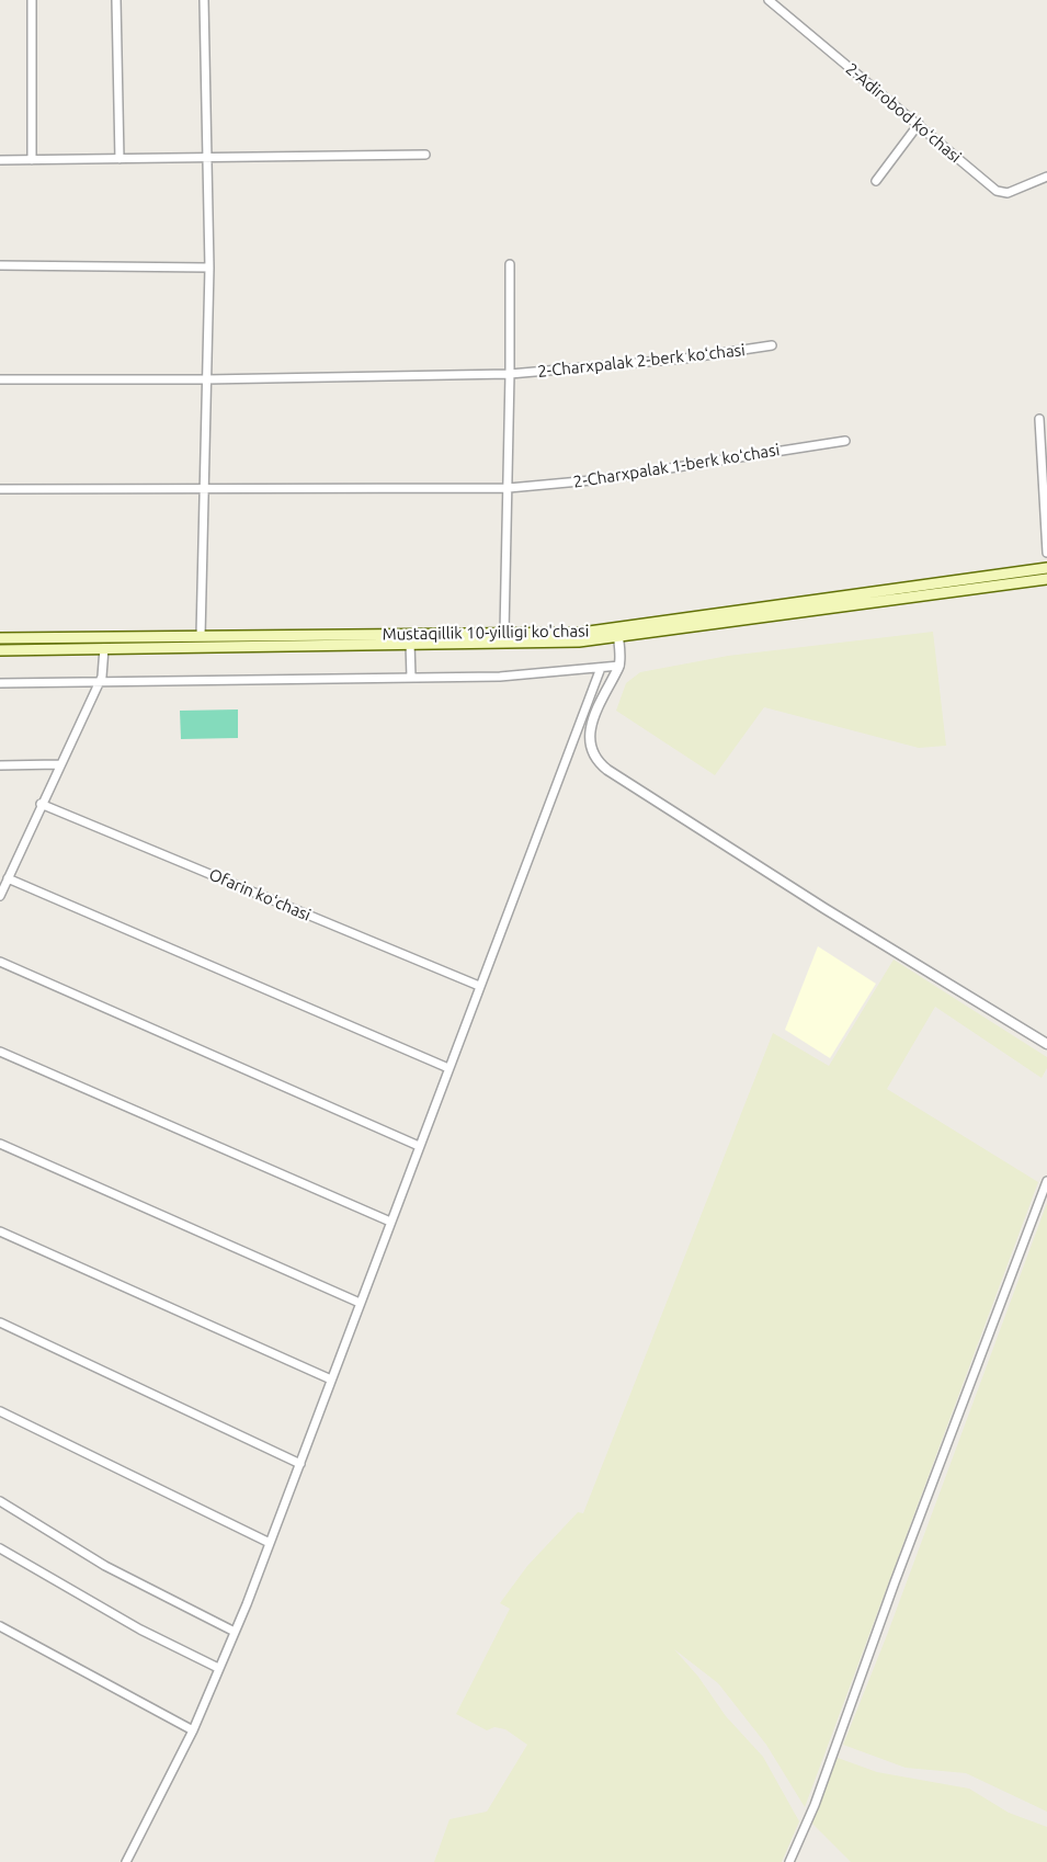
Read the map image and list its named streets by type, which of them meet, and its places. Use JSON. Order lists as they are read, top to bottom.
{
  "streets": {
    "main road": ["Mustaqillik 10-yilligi ko'chasi"],
    "street": [
      "2-Adirobod koʻchasi",
      "2-Charxpalak 2-berk koʻchasi",
      "2-Charxpalak 1-berk koʻchasi",
      "Ofarin koʻchasi"
    ]
  }
}
